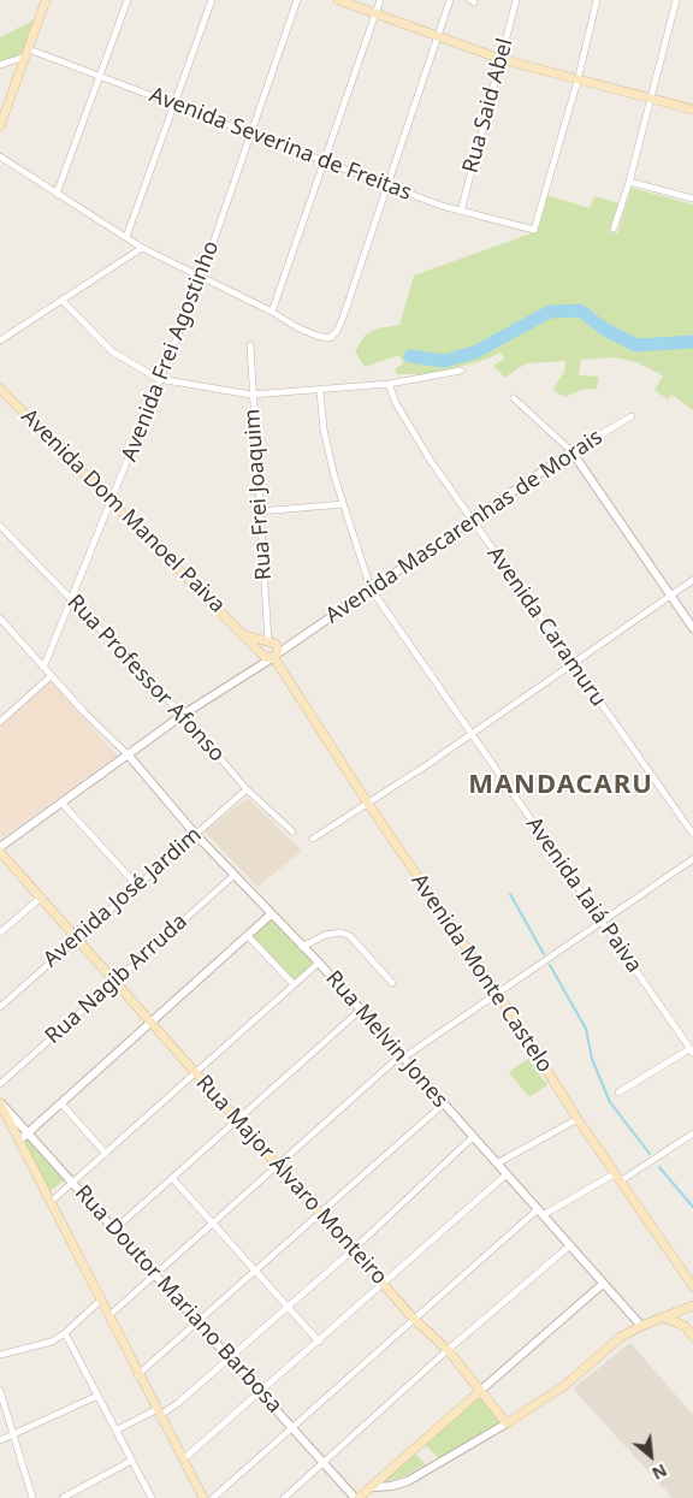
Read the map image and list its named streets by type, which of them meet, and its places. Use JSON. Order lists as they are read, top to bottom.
{
  "streets": {
    "main road": ["Avenida Dom Manoel Paiva", "Avenida Monte Castelo", "Rua Major Álvaro Monteiro"],
    "street": [
      "Rua Said Abel",
      "Avenida Severina de Freitas",
      "Avenida Frei Agostinho",
      "Rua Frei Joaquim",
      "Avenida Mascarenhas de Morais",
      "Avenida Caramuru",
      "Rua Professor Afonso",
      "Avenida Iaiá Paiva",
      "Avenida José Jardim",
      "Rua Nagib Arruda",
      "Rua Melvin Jones",
      "Rua Doutor Mariano Barbosa"
    ]
  },
  "crossings": [
    ["Rua Said Abel", "Avenida Severina de Freitas"],
    ["Avenida Severina de Freitas", "Avenida Frei Agostinho"],
    ["Avenida Frei Agostinho", "Avenida Dom Manoel Paiva"],
    ["Avenida Frei Agostinho", "Rua Professor Afonso"],
    ["Rua Frei Joaquim", "Avenida Mascarenhas de Morais"],
    ["Rua Frei Joaquim", "Avenida Monte Castelo"],
    ["Avenida Mascarenhas de Morais", "Avenida Caramuru"],
    ["Avenida Mascarenhas de Morais", "Avenida Iaiá Paiva"],
    ["Avenida Mascarenhas de Morais", "Avenida Monte Castelo"],
    ["Rua Professor Afonso", "Avenida José Jardim"],
    ["Avenida José Jardim", "Rua Melvin Jones"],
    ["Avenida José Jardim", "Rua Major Álvaro Monteiro"],
    ["Rua Nagib Arruda", "Rua Melvin Jones"],
    ["Rua Nagib Arruda", "Rua Major Álvaro Monteiro"]
  ],
  "districts": ["MANDACARU"],
  "north": "bottom right"
}
